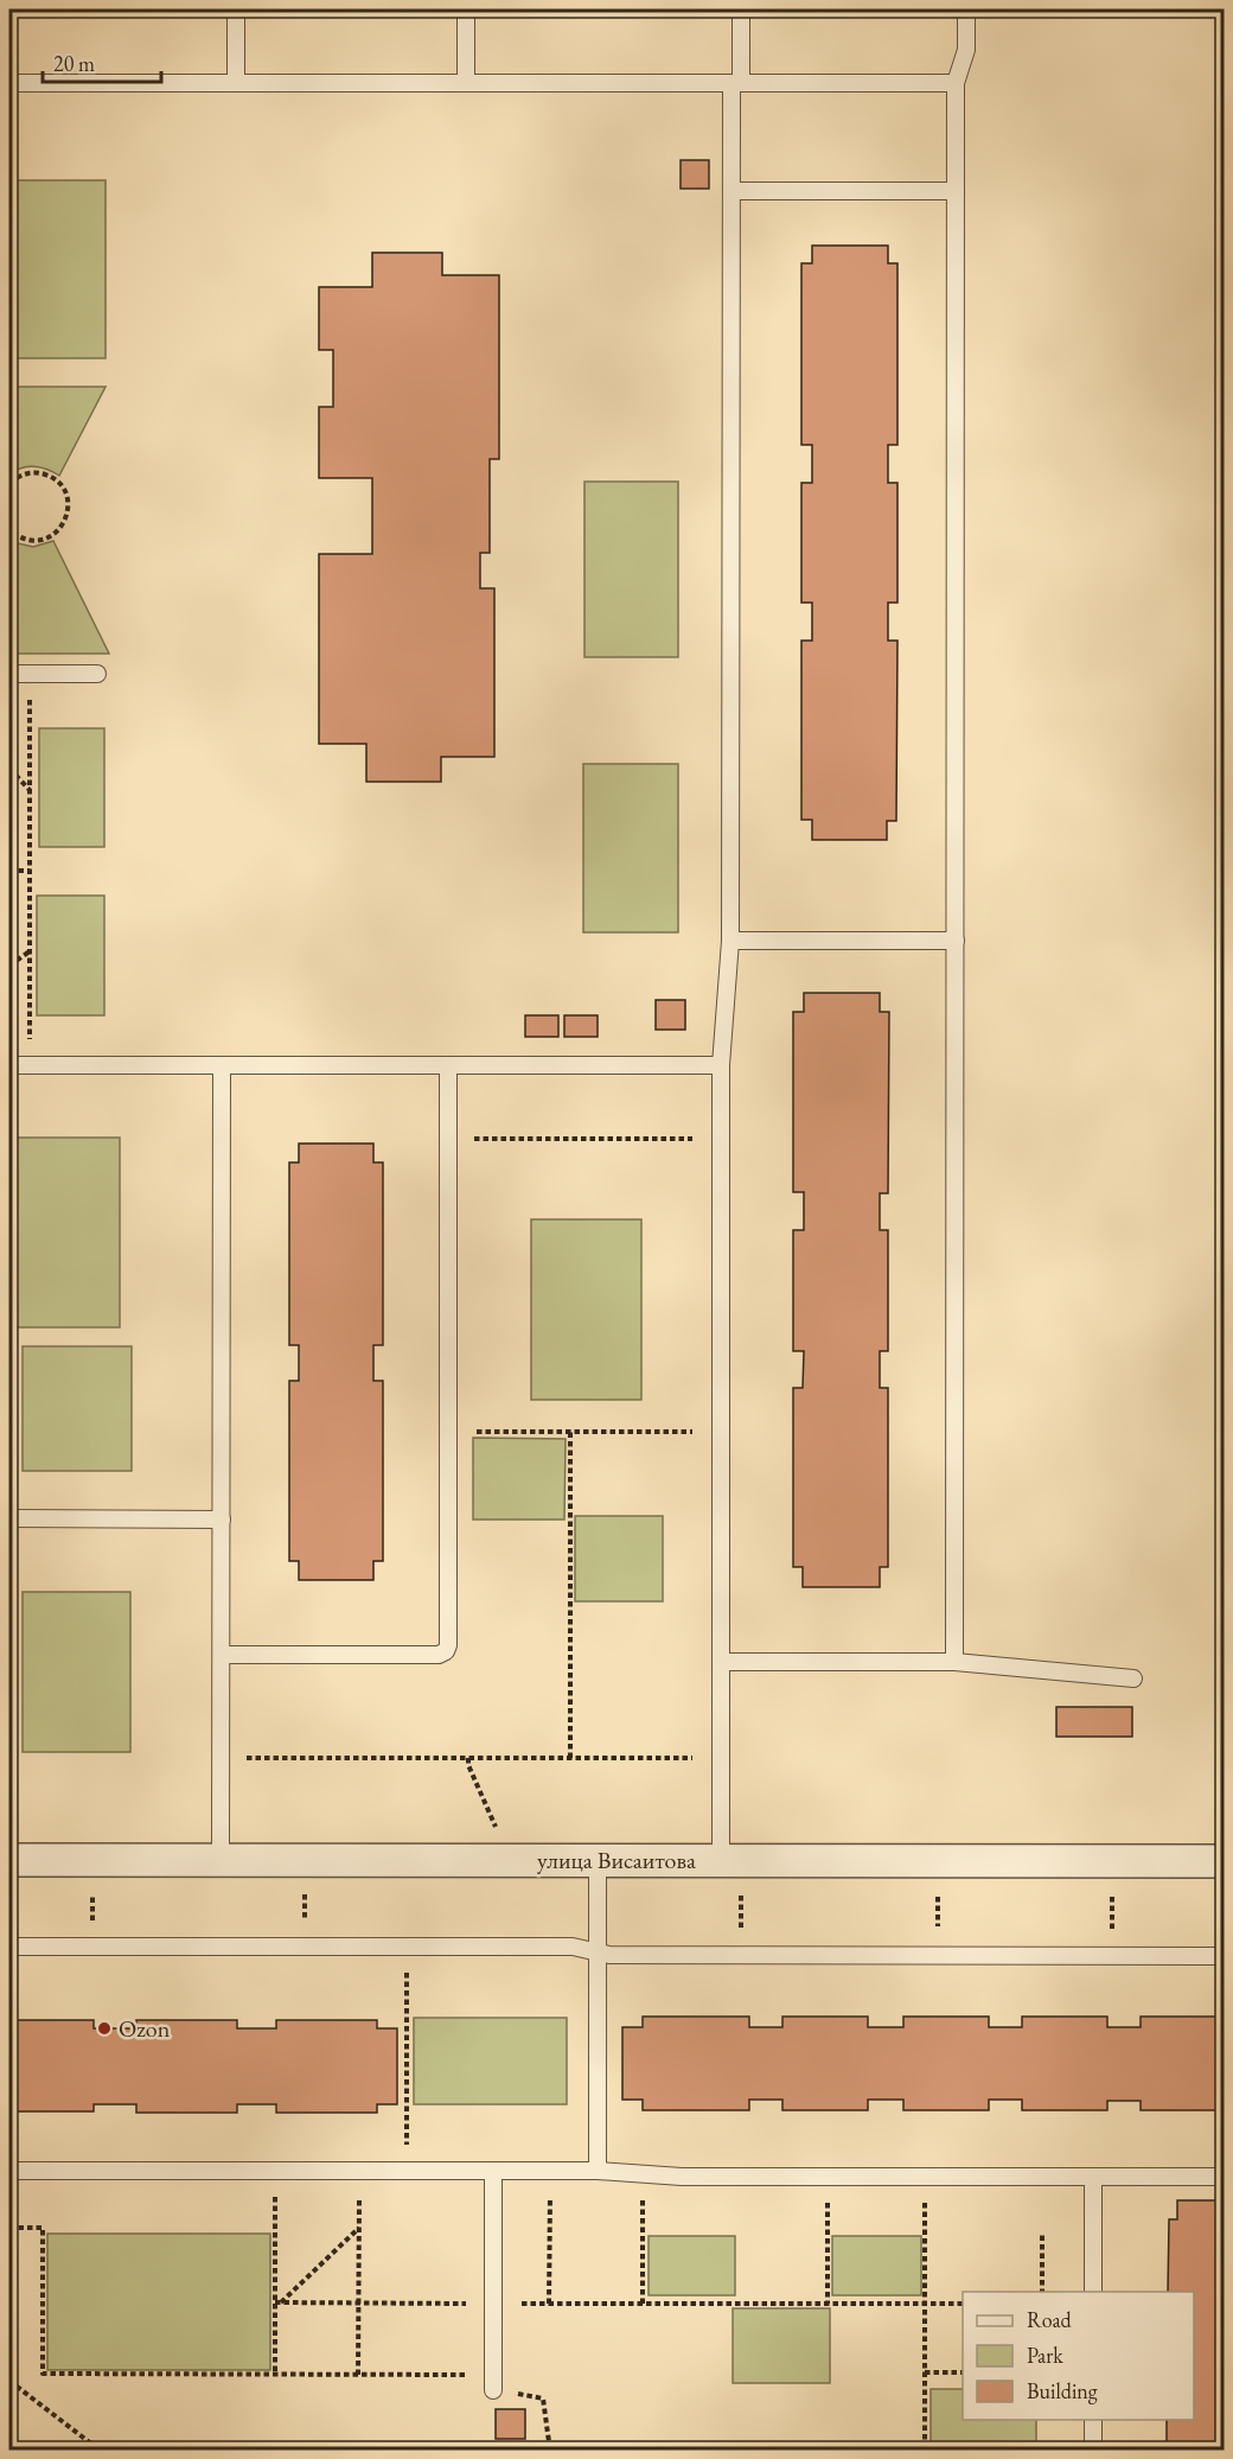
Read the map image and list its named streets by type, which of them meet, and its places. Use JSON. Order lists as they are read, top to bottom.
{
  "streets": {
    "street": ["улица Висаитова"]
  },
  "places": ["Ozon"],
  "legend": ["Road", "Park", "Building"],
  "scale_bar": "20 m"
}
